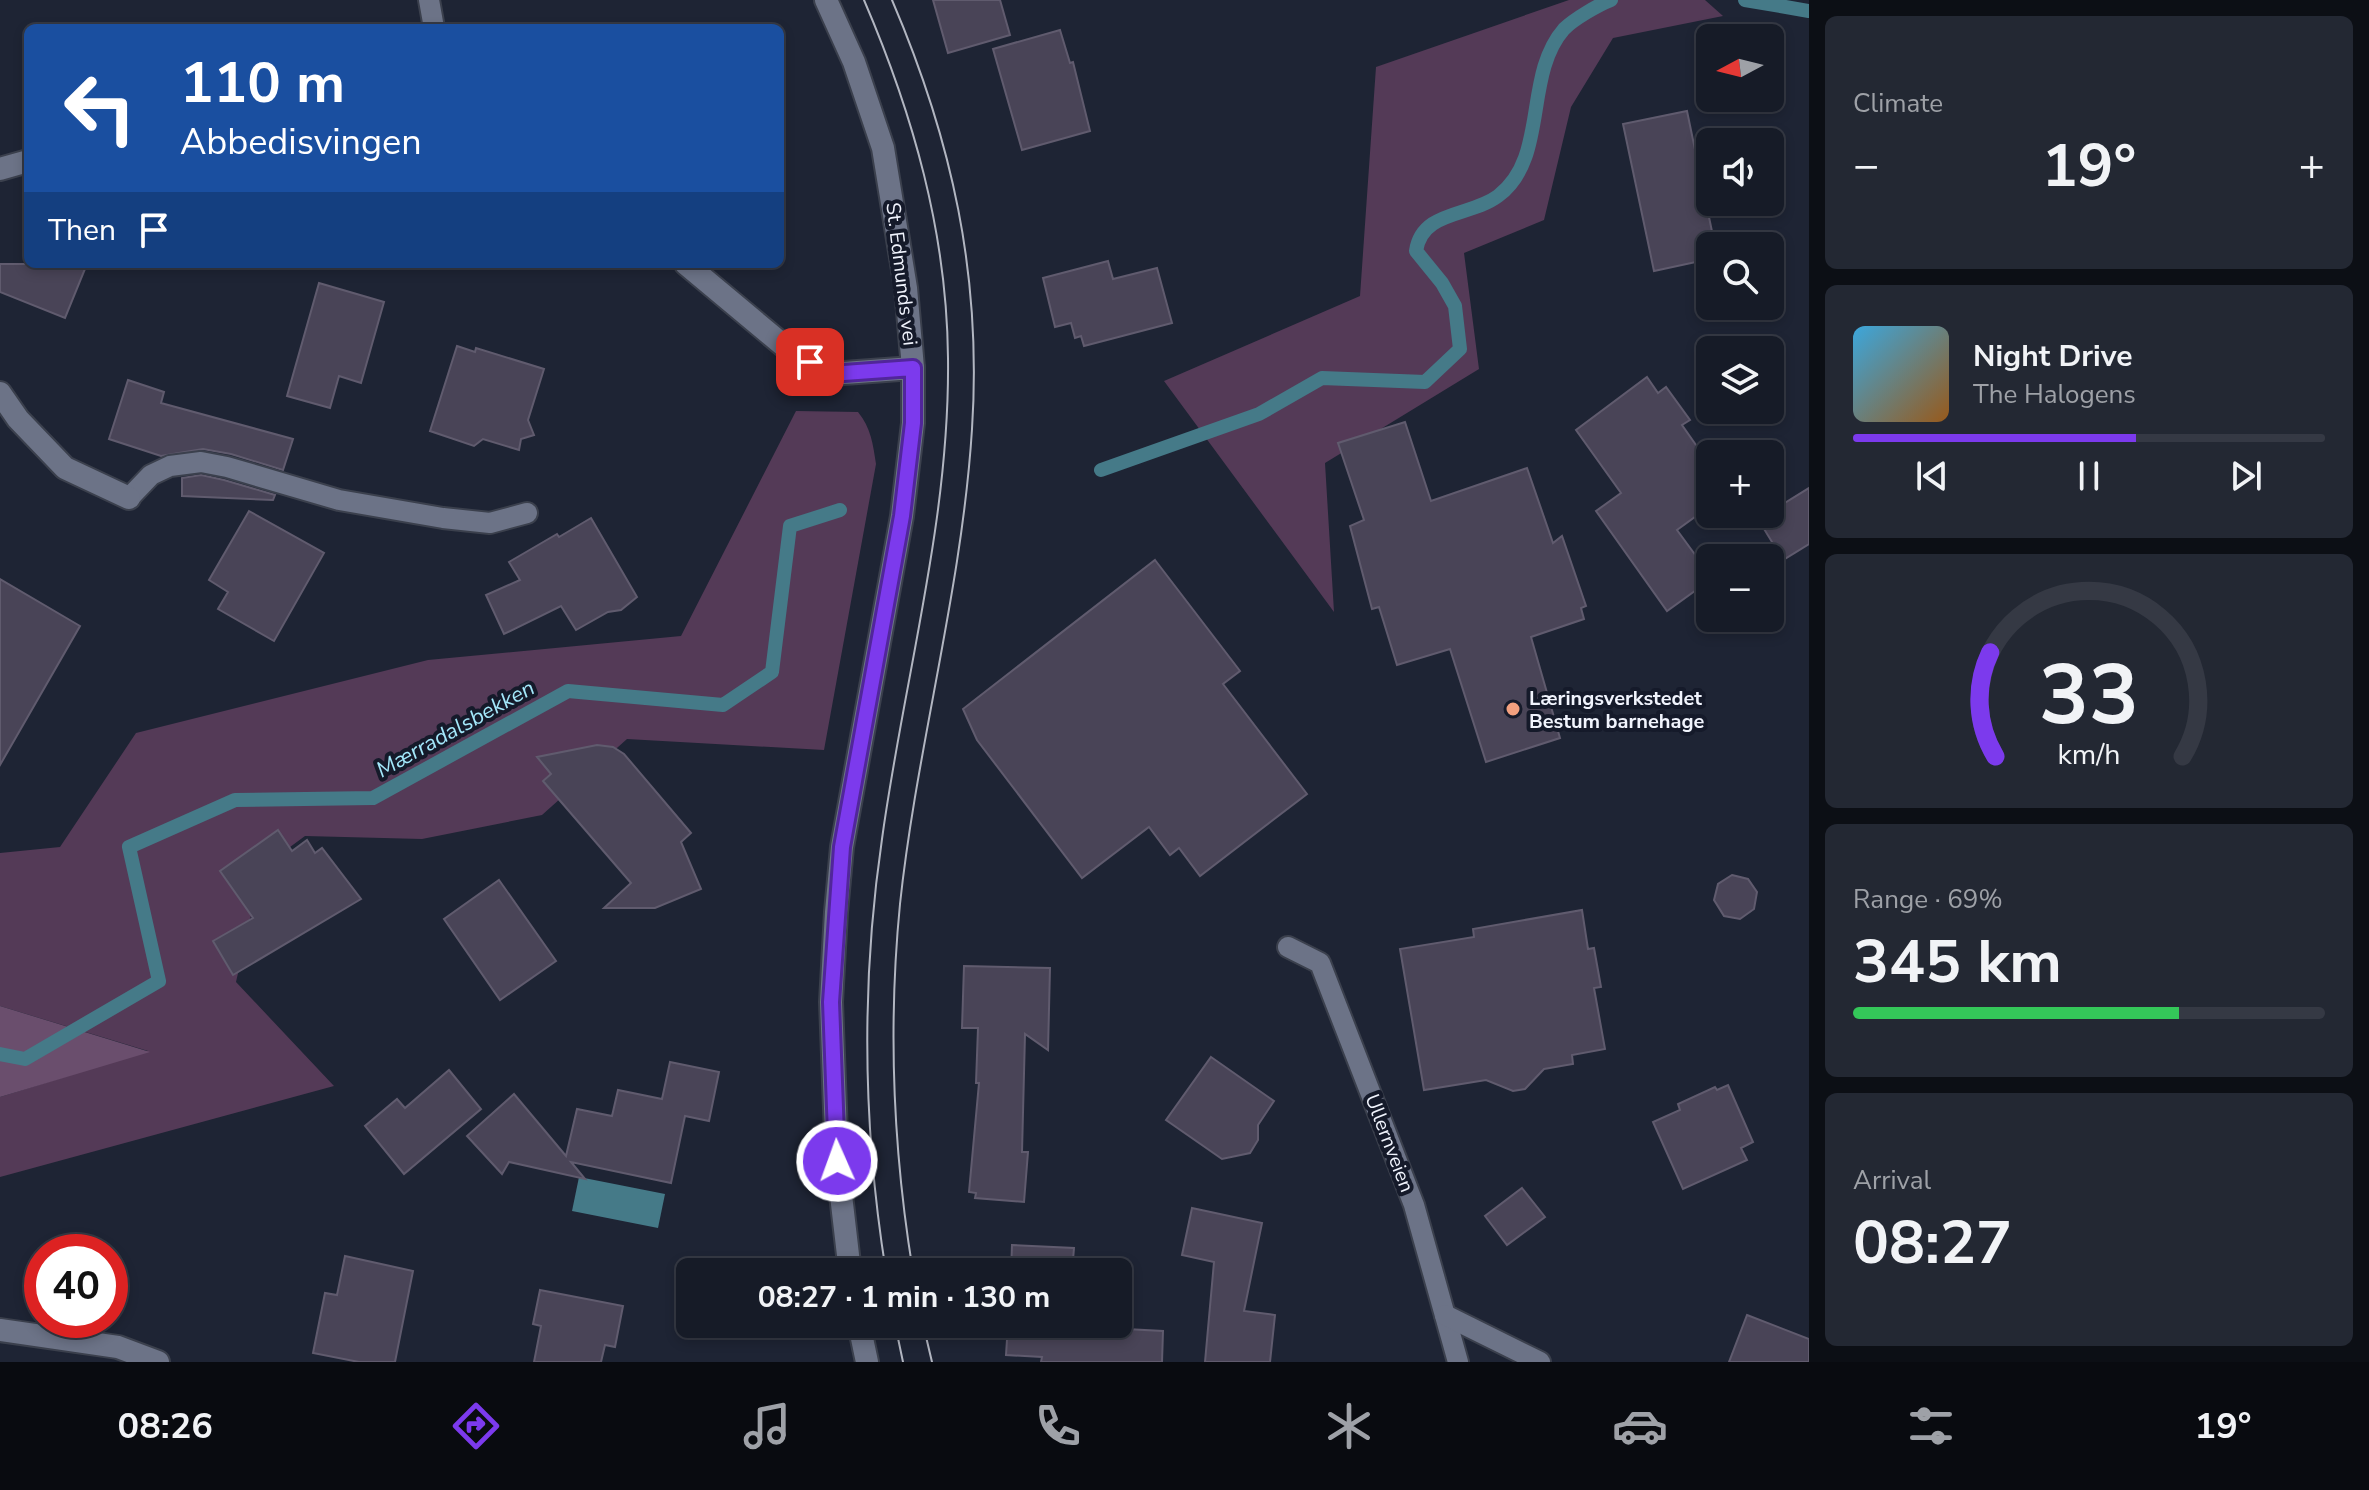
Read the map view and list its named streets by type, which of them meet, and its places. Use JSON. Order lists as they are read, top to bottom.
{
  "streets": {
    "street": ["St. Edmunds vei"],
    "lane": ["Ullernveien"]
  },
  "water": ["Mærradalsbekken"],
  "places": ["Læringsverkstedet Bestum barnehage"],
  "north": "left",
  "page": {
    "tile": [
      "Climate",
      ["Range · 69%", "345 km"],
      ["Arrival", "08:27"]
    ],
    "map_buttons": ["+", "−"],
    "turn": ["110 m", "Abbedisvingen"],
    "heat": ["−", "19°", "+"],
    "then": "Then",
    "song": ["Night Drive", "The Halogens"],
    "limit": "40",
    "trip": "08:27 · 1 min · 130 m",
    "tabs": ["08:26", "19°"],
    "gauge": ["33", "km/h"]
  }
}
